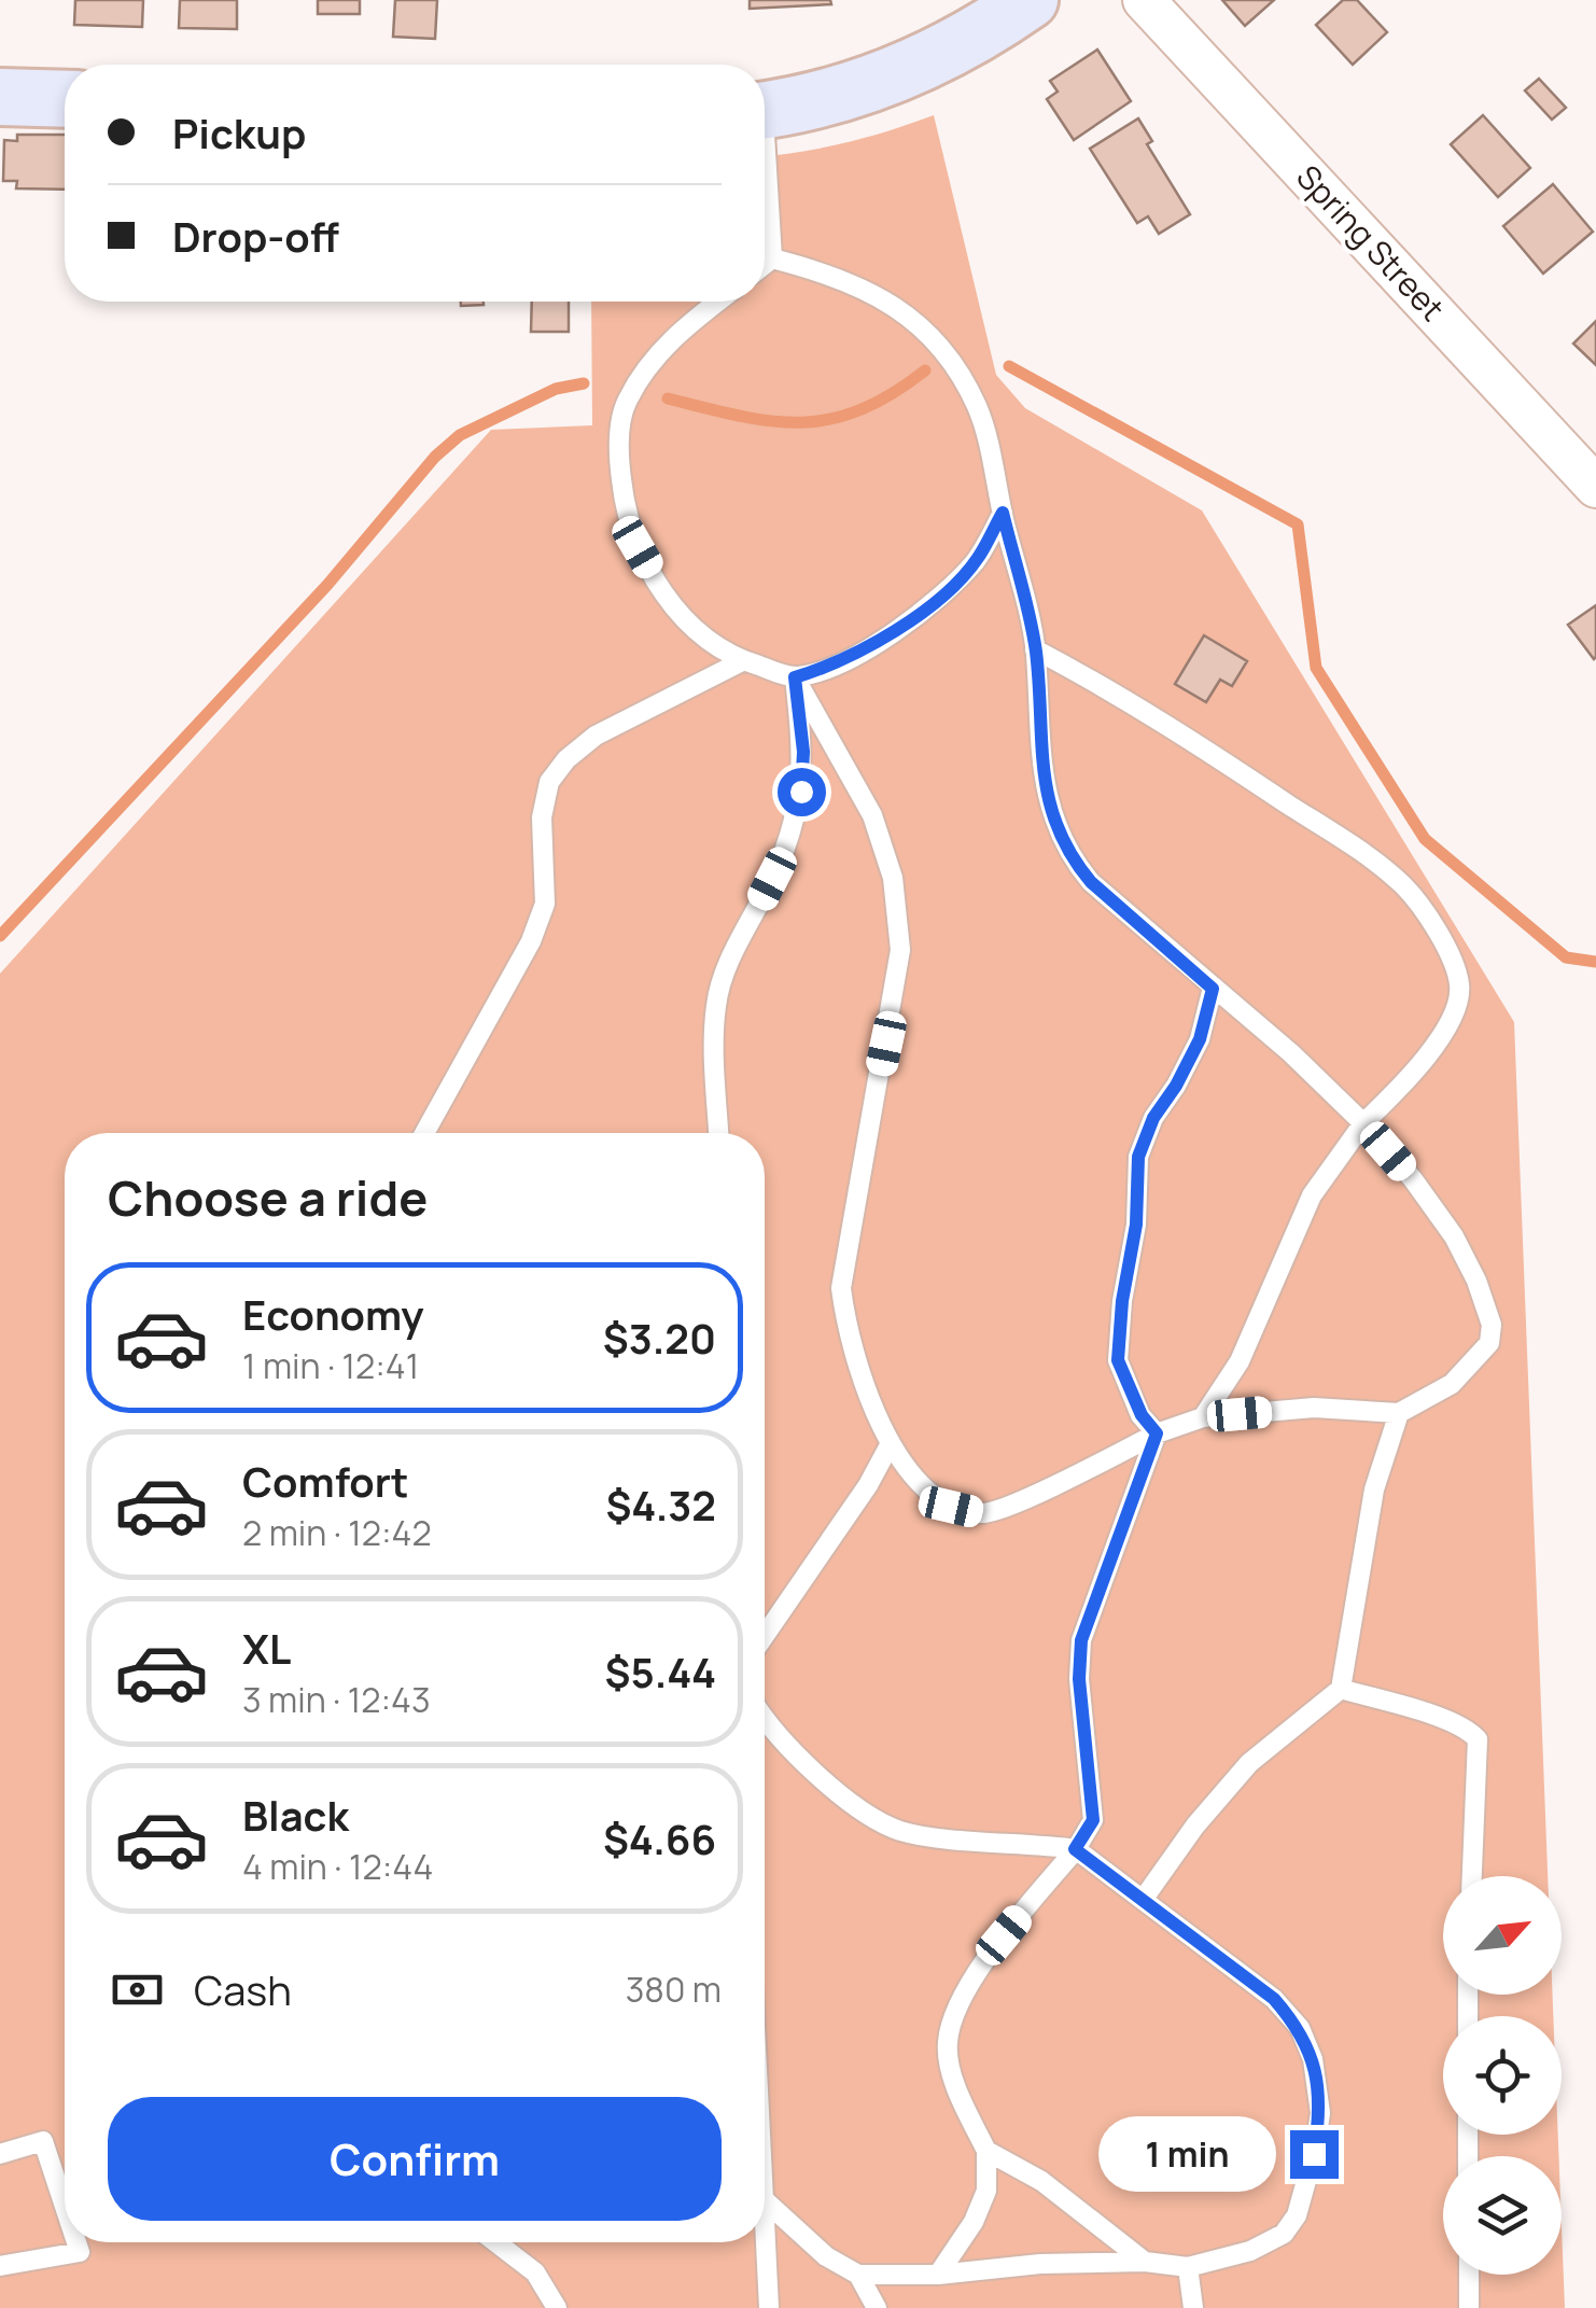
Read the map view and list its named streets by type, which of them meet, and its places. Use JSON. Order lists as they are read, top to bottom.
{
  "streets": {
    "street": ["Spring Street"]
  },
  "north": "top right",
  "page": {
    "banner": ["Pickup", "Drop-off"],
    "heading": "Choose a ride",
    "list": [
      {
        "name": "Economy",
        "note": "1 min · 12:41",
        "value": "$3.20"
      },
      {
        "name": "Comfort",
        "note": "2 min · 12:42",
        "value": "$4.32"
      },
      {
        "name": "XL",
        "note": "3 min · 12:43",
        "value": "$5.44"
      },
      {
        "name": "Black",
        "note": "4 min · 12:44",
        "value": "$4.66"
      }
    ],
    "pay": ["Cash", "380 m"],
    "buttons": "Confirm",
    "bubble": "1 min"
  }
}
